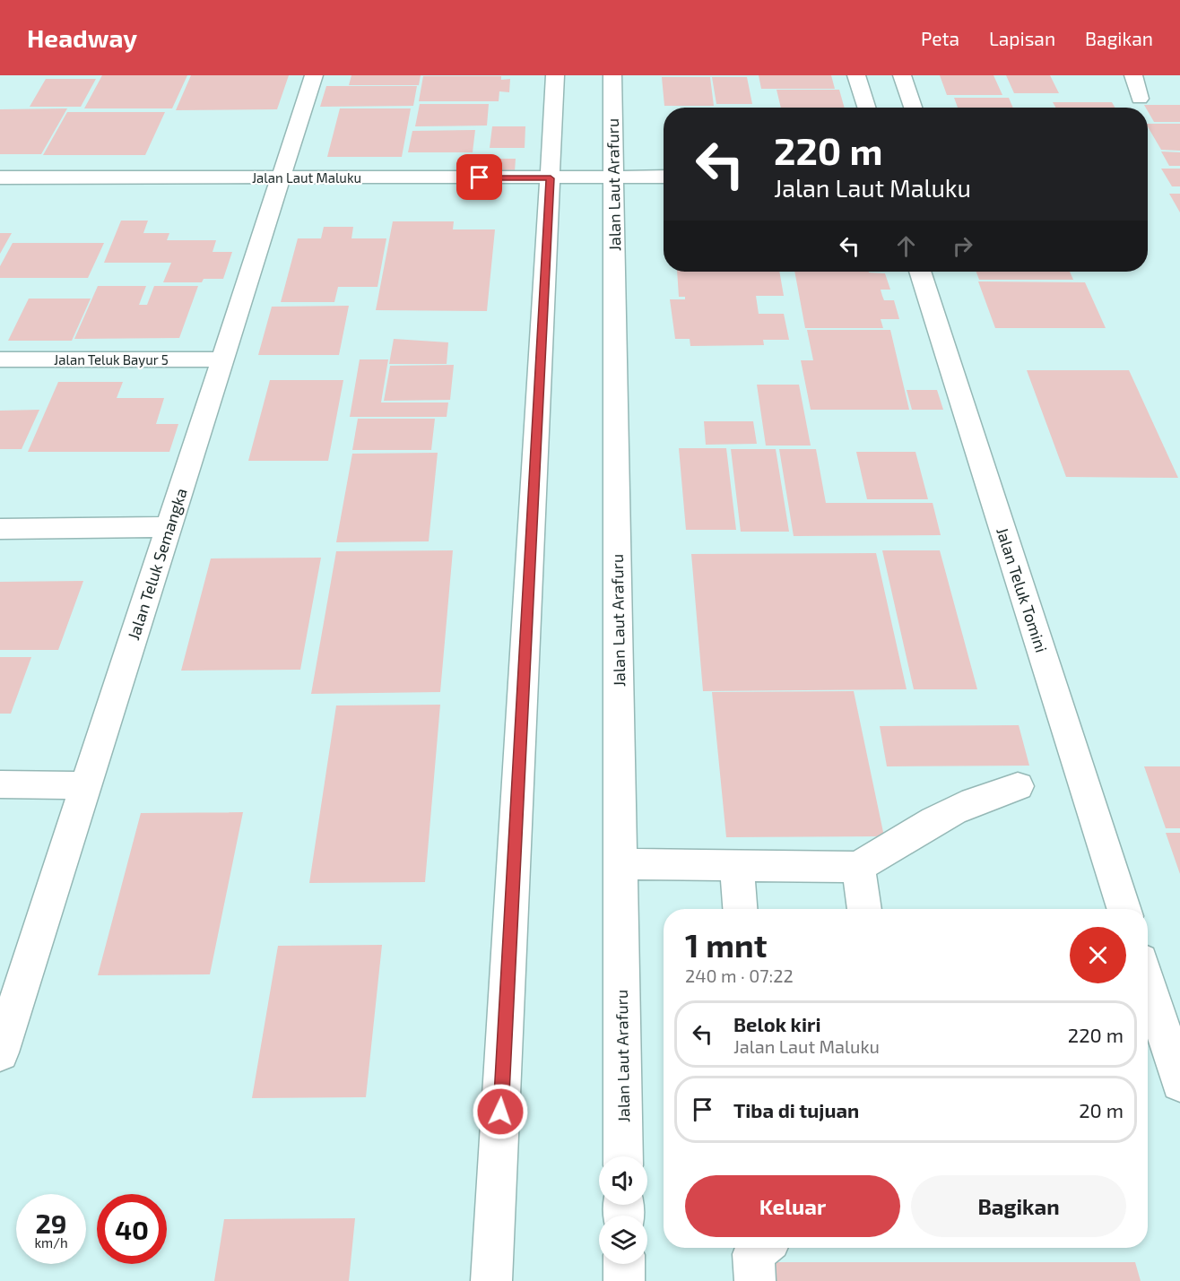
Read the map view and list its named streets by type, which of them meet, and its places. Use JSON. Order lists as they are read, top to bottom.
{
  "streets": {
    "street": [
      "Jalan Laut Maluku",
      "Jalan Laut Arafuru",
      "Jalan Teluk Bayur 5",
      "Jalan Teluk Semangka",
      "Jalan Teluk Tomini"
    ]
  },
  "crossings": [
    ["Jalan Laut Maluku", "Jalan Laut Arafuru"],
    ["Jalan Laut Maluku", "Jalan Teluk Semangka"],
    ["Jalan Teluk Bayur 5", "Jalan Teluk Semangka"]
  ],
  "page": {
    "header": "Headway",
    "nav": ["Peta", "Lapisan", "Bagikan"],
    "turn": ["220 m", "Jalan Laut Maluku"],
    "heading": ["1 mnt", "240 m · 07:22"],
    "list": [
      {
        "name": "Belok kiri",
        "note": "Jalan Laut Maluku",
        "value": "220 m"
      },
      {
        "name": "Tiba di tujuan",
        "value": "20 m"
      }
    ],
    "buttons": ["Keluar", "Bagikan"],
    "speed": "29 km/h",
    "limit": "40"
  }
}
